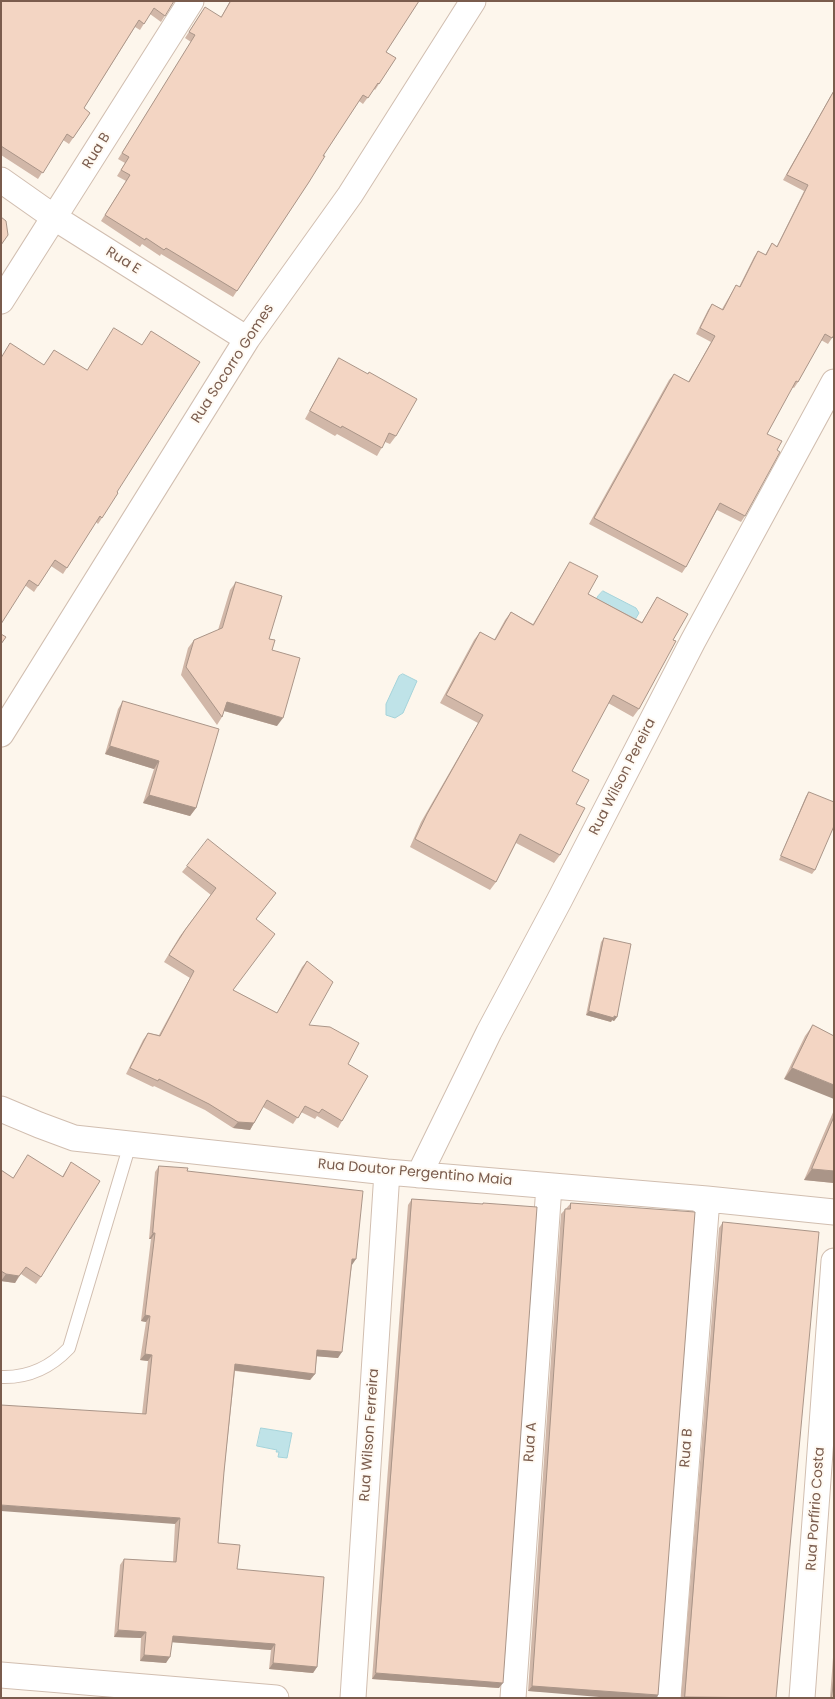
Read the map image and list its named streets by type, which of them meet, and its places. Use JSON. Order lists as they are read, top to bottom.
{
  "streets": {
    "street": [
      "Rua B",
      "Rua E",
      "Rua Socorro Gomes",
      "Rua Wilson Pereira",
      "Rua Doutor Pergentino Maia",
      "Rua Wilson Ferreira",
      "Rua A",
      "Rua Porfírio Costa"
    ]
  },
  "crossings": [
    ["Rua B", "Rua E"],
    ["Rua B", "Rua Doutor Pergentino Maia"],
    ["Rua E", "Rua Socorro Gomes"],
    ["Rua Wilson Pereira", "Rua Doutor Pergentino Maia"],
    ["Rua Doutor Pergentino Maia", "Rua Wilson Ferreira"],
    ["Rua Doutor Pergentino Maia", "Rua A"]
  ]
}
